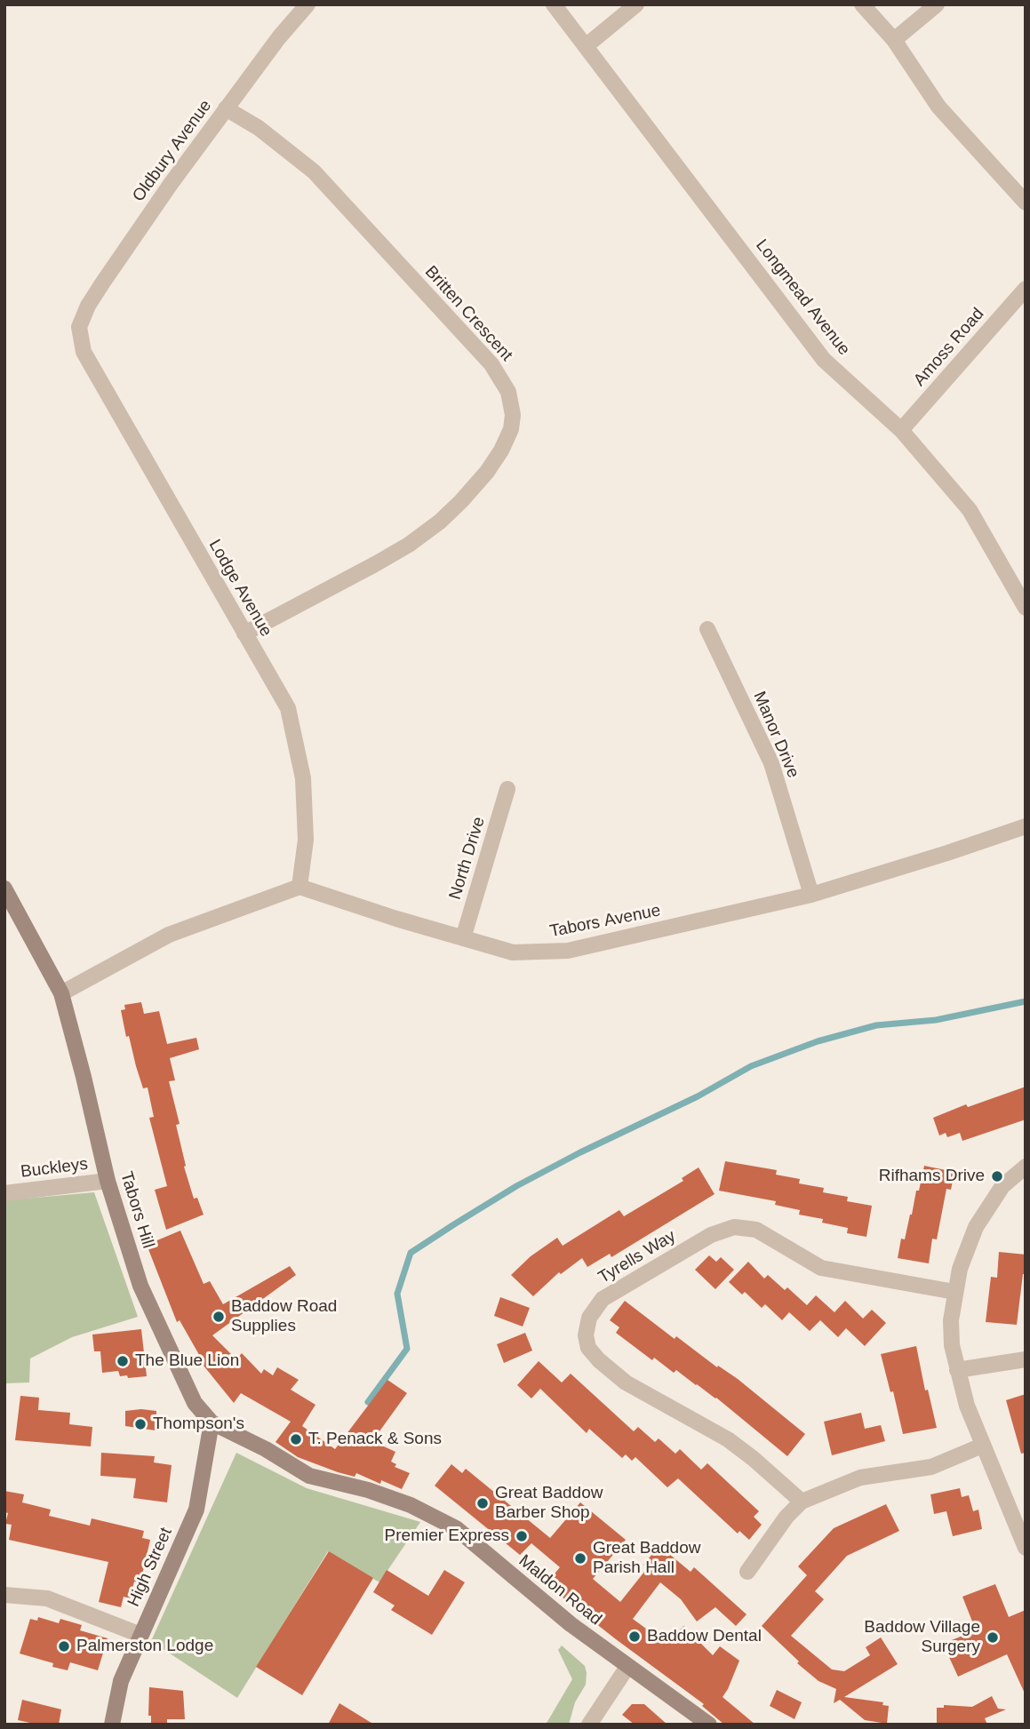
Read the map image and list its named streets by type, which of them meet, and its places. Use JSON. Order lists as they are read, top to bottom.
{
  "streets": {
    "street": [
      "Oldbury Avenue",
      "Longmead Avenue",
      "Britten Crescent",
      "Amoss Road",
      "Lodge Avenue",
      "Manor Drive",
      "North Drive",
      "Tabors Avenue",
      "Buckleys",
      "Tabors Hill",
      "Tyrells Way",
      "High Street",
      "Maldon Road"
    ]
  },
  "crossings": [
    ["Oldbury Avenue", "Britten Crescent"],
    ["Oldbury Avenue", "Lodge Avenue"],
    ["Longmead Avenue", "Amoss Road"],
    ["Britten Crescent", "Lodge Avenue"],
    ["Lodge Avenue", "Tabors Avenue"],
    ["Manor Drive", "Tabors Avenue"],
    ["North Drive", "Tabors Avenue"],
    ["Buckleys", "Tabors Hill"],
    ["Tabors Hill", "High Street"],
    ["Tabors Hill", "Maldon Road"],
    ["High Street", "Maldon Road"]
  ],
  "places": [
    "Rifhams Drive",
    "Baddow Road Supplies",
    "The Blue Lion",
    "Thompson's",
    "T. Penack & Sons",
    "Great Baddow Barber Shop",
    "Premier Express",
    "Great Baddow Parish Hall",
    "Baddow Dental",
    "Baddow Village Surgery",
    "Palmerston Lodge"
  ]
}
